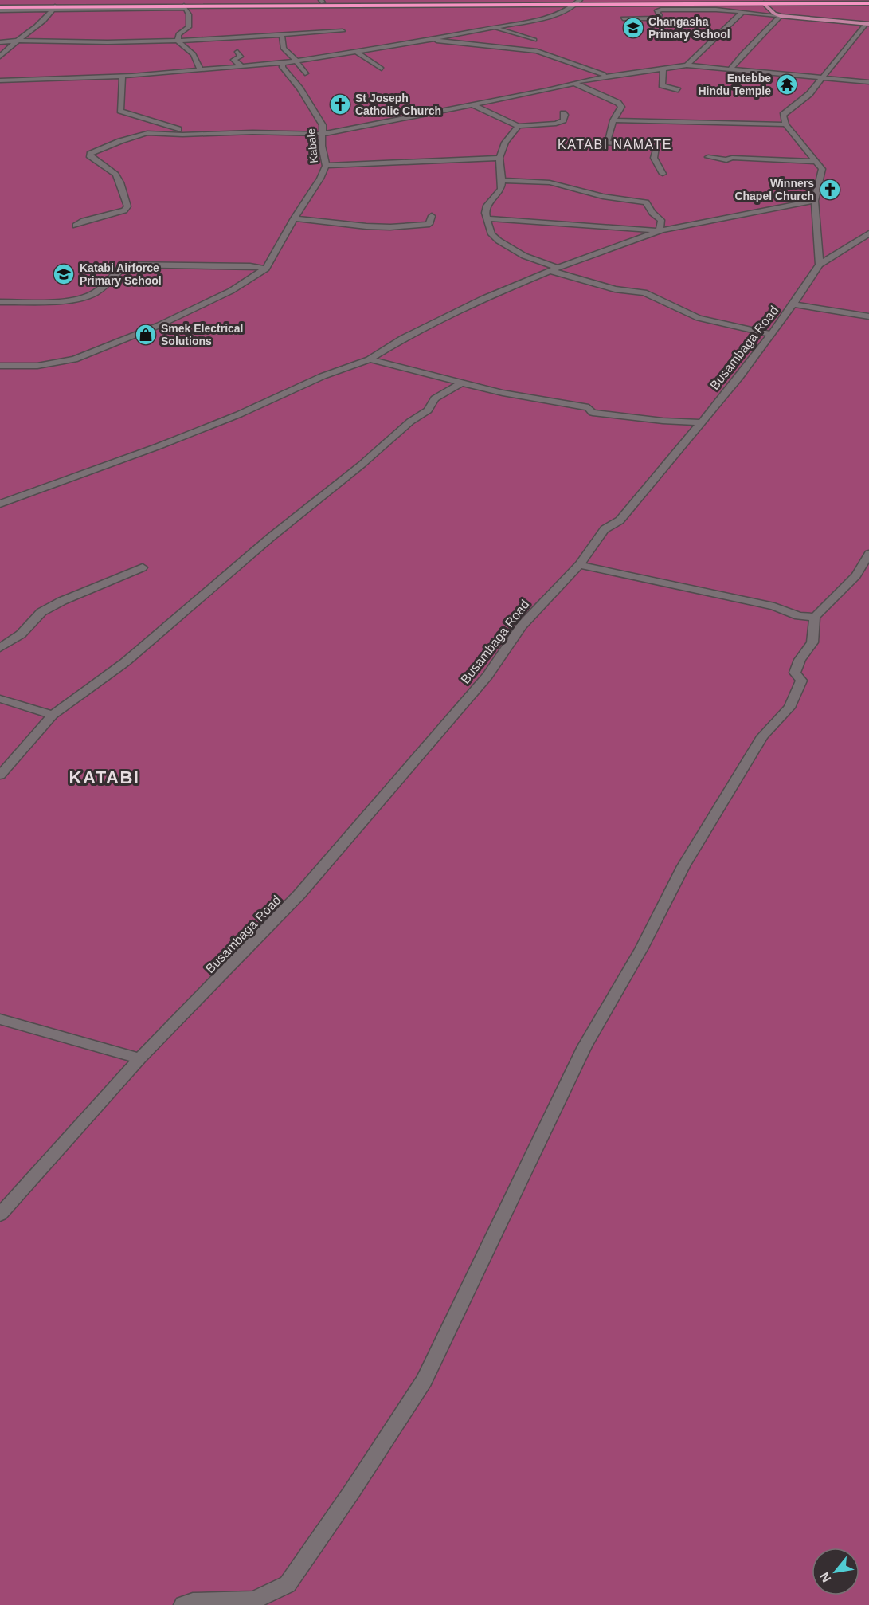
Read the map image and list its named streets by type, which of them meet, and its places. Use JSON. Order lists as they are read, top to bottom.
{
  "streets": {
    "street": ["Kabale", "Busambaga Road"]
  },
  "districts": ["KATABI NAMATE", "KATABI"],
  "places": {
    "school or university": ["Changasha Primary School", "Katabi Airforce Primary School"],
    "temple": ["Entebbe Hindu Temple"],
    "church": ["St Joseph Catholic Church", "Winners Chapel Church"],
    "shop": ["Smek Electrical Solutions"]
  },
  "north": "bottom left"
}
